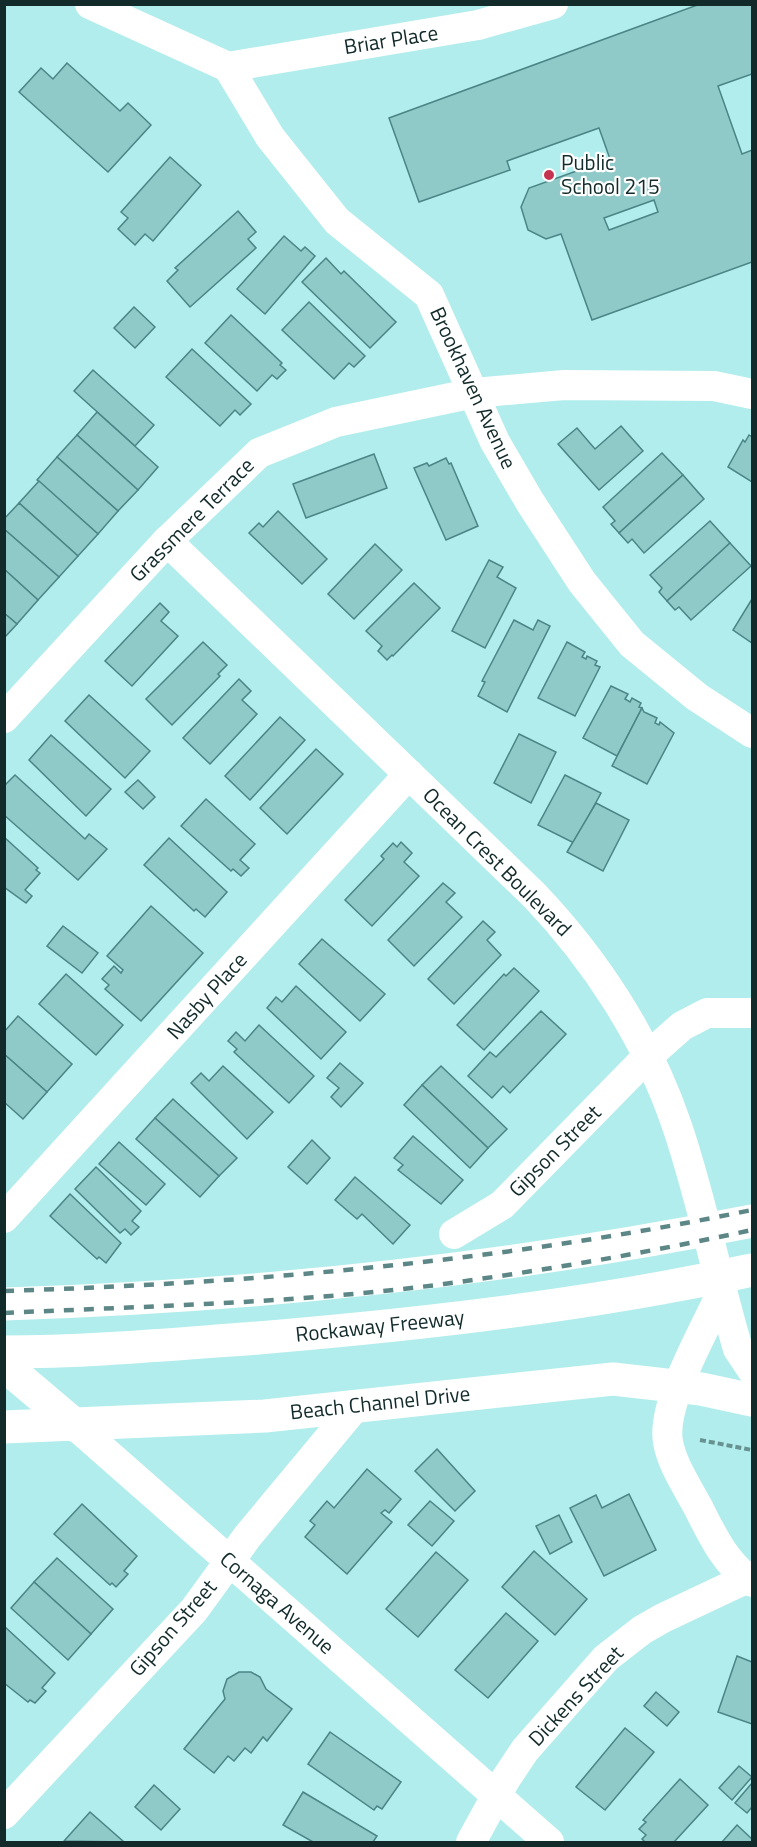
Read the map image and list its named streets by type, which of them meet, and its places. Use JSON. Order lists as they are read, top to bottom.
{
  "streets": {
    "street": [
      "Briar Place",
      "Brookhaven Avenue",
      "Grassmere Terrace",
      "Ocean Crest Boulevard",
      "Nasby Place",
      "Gipson Street",
      "Rockaway Freeway",
      "Beach Channel Drive",
      "Cornaga Avenue",
      "Dickens Street"
    ]
  },
  "crossings": [
    ["Briar Place", "Brookhaven Avenue"],
    ["Brookhaven Avenue", "Grassmere Terrace"],
    ["Grassmere Terrace", "Ocean Crest Boulevard"],
    ["Ocean Crest Boulevard", "Nasby Place"],
    ["Ocean Crest Boulevard", "Gipson Street"],
    ["Ocean Crest Boulevard", "Rockaway Freeway"],
    ["Gipson Street", "Beach Channel Drive"],
    ["Gipson Street", "Cornaga Avenue"],
    ["Beach Channel Drive", "Cornaga Avenue"],
    ["Cornaga Avenue", "Dickens Street"]
  ],
  "places": ["Public School 215"]
}
